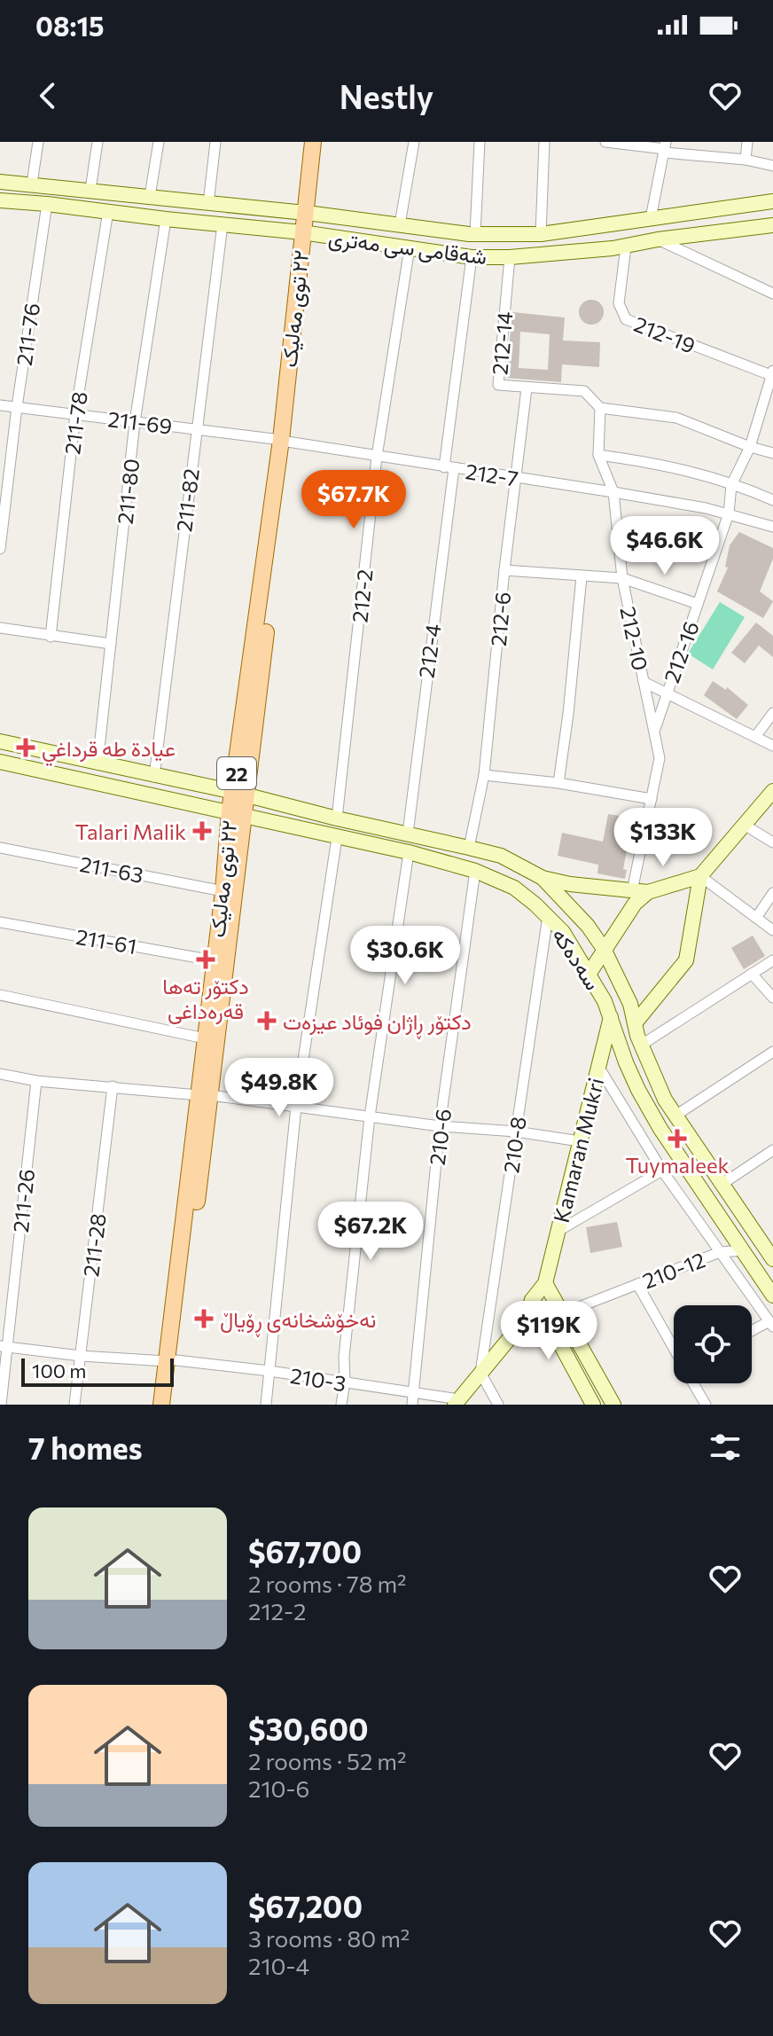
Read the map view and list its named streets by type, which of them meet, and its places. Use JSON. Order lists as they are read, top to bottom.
{
  "streets": {
    "main road": [
      "شەقامی سی مەتری",
      "٢٢ توی مەلیک",
      "22",
      "سەدەکە",
      "Kamaran Mukri"
    ],
    "street": [
      "211-76",
      "212-19",
      "212-14",
      "211-69",
      "211-78",
      "212-7",
      "211-80",
      "211-82",
      "212-2",
      "212-6",
      "212-10",
      "212-4",
      "212-16",
      "211-63",
      "211-61",
      "210-6",
      "210-8",
      "211-26",
      "211-28",
      "210-12",
      "210-3"
    ]
  },
  "crossings": [
    ["شەقامی سی مەتری", "٢٢ توی مەلیک"],
    ["شەقامی سی مەتری", "211-76"],
    ["شەقامی سی مەتری", "212-19"],
    ["شەقامی سی مەتری", "212-14"],
    ["شەقامی سی مەتری", "211-78"],
    ["شەقامی سی مەتری", "211-80"],
    ["شەقامی سی مەتری", "211-82"],
    ["شەقامی سی مەتری", "212-2"],
    ["شەقامی سی مەتری", "212-4"],
    ["٢٢ توی مەلیک", "211-69"],
    ["٢٢ توی مەلیک", "212-7"],
    ["٢٢ توی مەلیک", "211-63"],
    ["٢٢ توی مەلیک", "211-61"],
    ["٢٢ توی مەلیک", "سەدەکە"],
    ["٢٢ توی مەلیک", "210-3"],
    ["211-76", "211-69"],
    ["212-19", "212-16"],
    ["212-14", "212-6"],
    ["212-14", "212-10"],
    ["211-69", "211-78"],
    ["211-69", "212-7"],
    ["211-69", "211-80"],
    ["211-69", "211-82"],
    ["212-7", "212-2"],
    ["212-7", "212-6"],
    ["212-7", "212-10"],
    ["212-7", "212-4"],
    ["212-7", "212-16"],
    ["212-10", "212-16"],
    ["سەدەکە", "210-6"],
    ["سەدەکە", "210-8"],
    ["سەدەکە", "Kamaran Mukri"],
    ["سەدەکە", "210-12"],
    ["210-6", "210-3"],
    ["Kamaran Mukri", "210-12"],
    ["211-26", "210-3"],
    ["211-28", "210-3"]
  ],
  "places": {
    "health": [
      "عيادة طه قرداغي",
      "Talari Malik",
      "دکتۆر تەها قەرەداغی",
      "دکتۆر ڕاژان فوئاد عیزەت",
      "Tuymaleek",
      "نەخۆشخانەی ڕۆیاڵ"
    ]
  },
  "scale_bar": "100 m",
  "page": {
    "status": "08:15",
    "header": "Nestly",
    "price": [
      "$67.7K",
      "$46.6K",
      "$133K",
      "$30.6K",
      "$49.8K",
      "$67.2K",
      "$119K"
    ],
    "scale": "100 m",
    "heading": "7 homes",
    "list": [
      {
        "name": "$67,700",
        "note": "2 rooms · 78 m² · 212-2"
      },
      {
        "name": "$30,600",
        "note": "2 rooms · 52 m² · 210-6"
      },
      {
        "name": "$67,200",
        "note": "3 rooms · 80 m² · 210-4"
      }
    ]
  }
}
